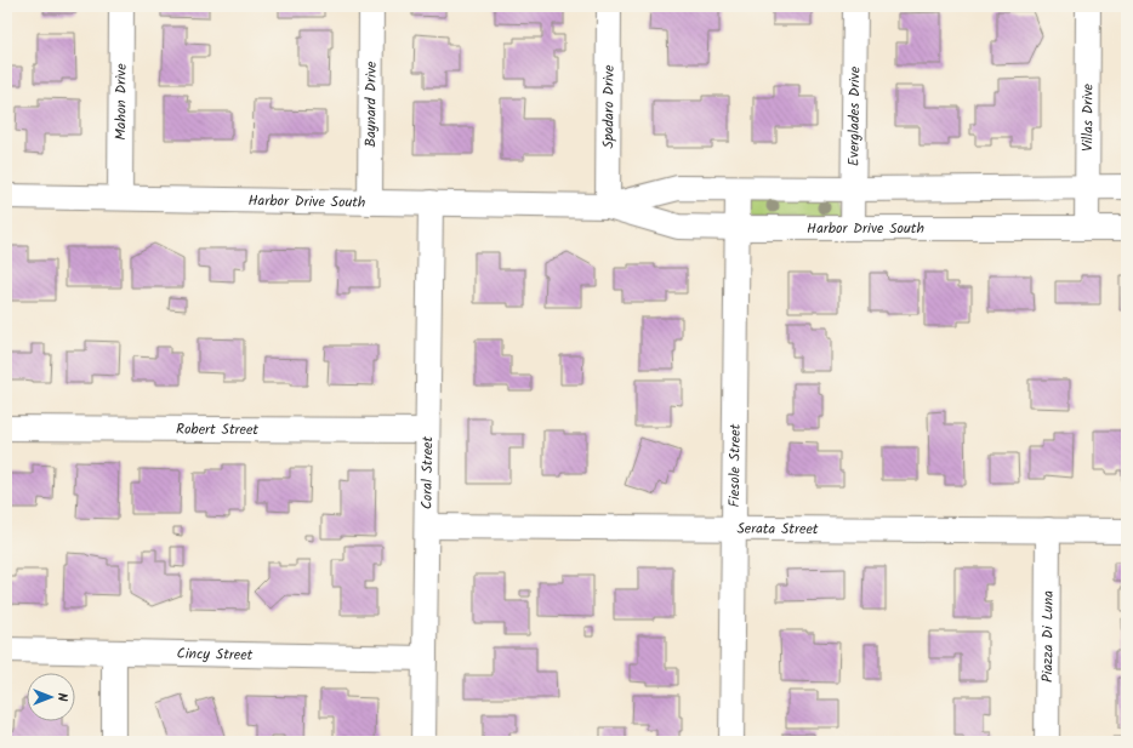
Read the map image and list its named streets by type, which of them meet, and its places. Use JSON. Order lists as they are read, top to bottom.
{
  "streets": {
    "street": [
      "Mahon Drive",
      "Baynard Drive",
      "Spadaro Drive",
      "Everglades Drive",
      "Villas Drive",
      "Harbor Drive South",
      "Robert Street",
      "Fiesole Street",
      "Coral Street",
      "Serata Street",
      "Piazza Di Luna",
      "Cincy Street"
    ]
  },
  "crossings": [
    ["Mahon Drive", "Harbor Drive South"],
    ["Baynard Drive", "Harbor Drive South"],
    ["Spadaro Drive", "Harbor Drive South"],
    ["Everglades Drive", "Harbor Drive South"],
    ["Villas Drive", "Harbor Drive South"],
    ["Harbor Drive South", "Fiesole Street"],
    ["Harbor Drive South", "Coral Street"],
    ["Robert Street", "Coral Street"],
    ["Fiesole Street", "Serata Street"],
    ["Coral Street", "Serata Street"],
    ["Coral Street", "Cincy Street"],
    ["Serata Street", "Piazza Di Luna"]
  ],
  "north": "right"
}
